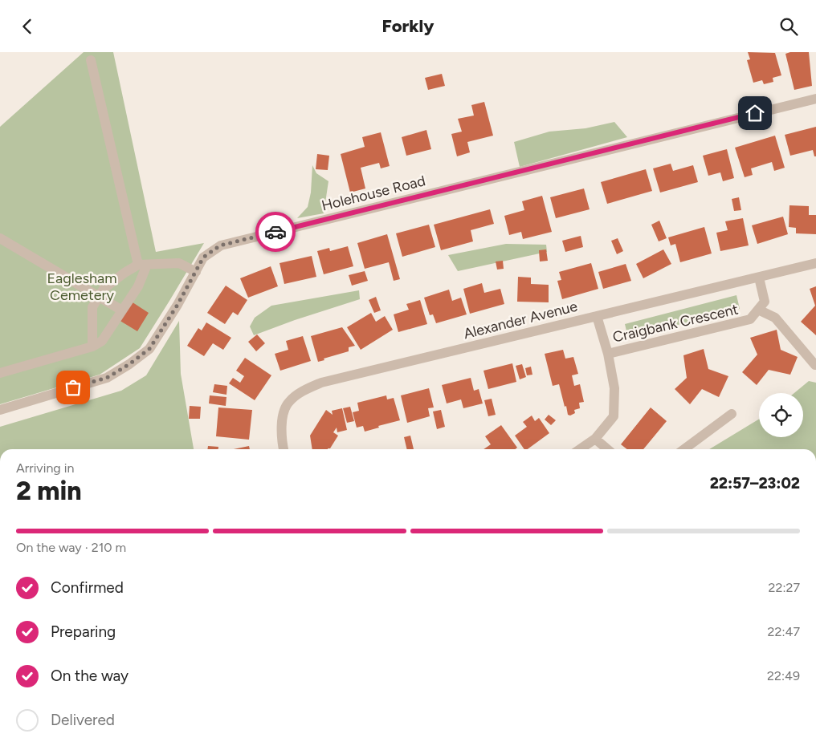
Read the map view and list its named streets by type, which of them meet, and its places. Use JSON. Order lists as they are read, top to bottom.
{
  "streets": {
    "street": ["Holehouse Road", "Alexander Avenue", "Craigbank Crescent"]
  },
  "crossings": [
    ["Alexander Avenue", "Craigbank Crescent"]
  ],
  "parks": ["Eaglesham Cemetery"],
  "page": {
    "header": "Forkly",
    "heading": ["2 min", "Arriving in", "22:57–23:02"],
    "bar": "On the way · 210 m",
    "list": [
      ["Confirmed", "22:27"],
      ["Preparing", "22:47"],
      ["On the way", "22:49"],
      "Delivered"
    ]
  }
}
